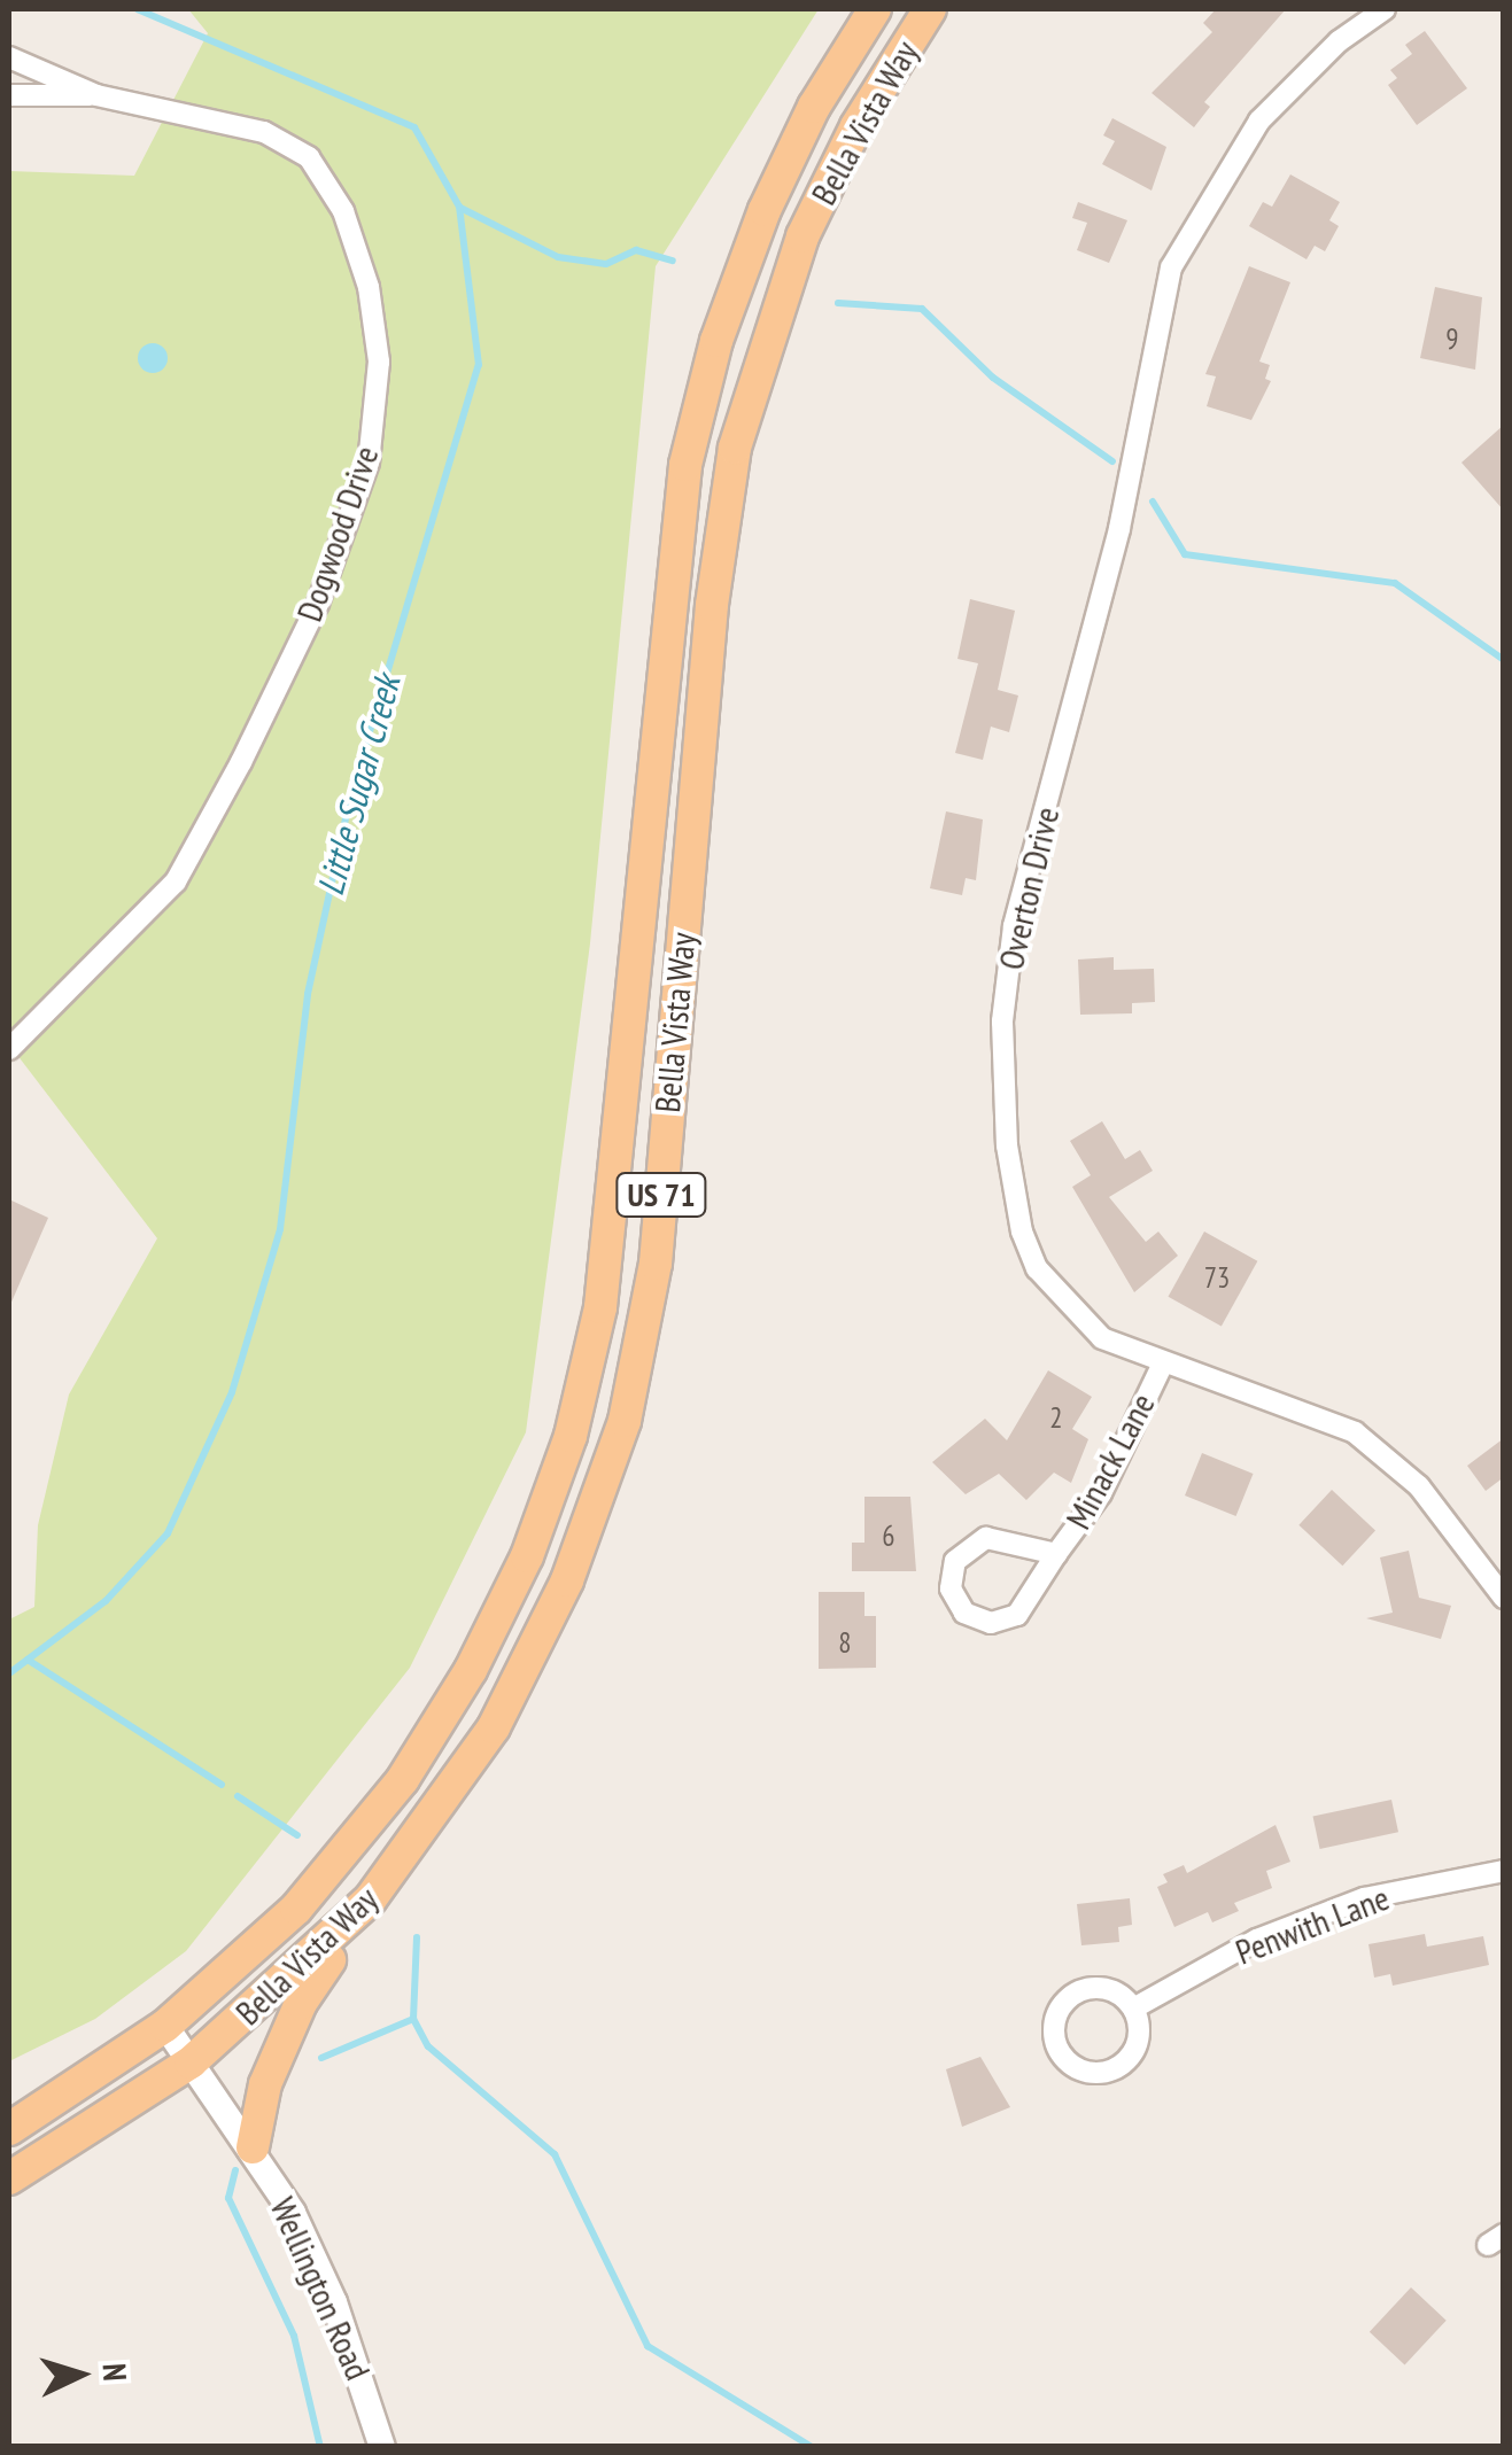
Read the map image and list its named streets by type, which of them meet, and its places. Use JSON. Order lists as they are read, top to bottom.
{
  "streets": {
    "main road": ["Bella Vista Way", "US 71"],
    "street": [
      "Dogwood Drive",
      "Overton Drive",
      "Minack Lane",
      "Penwith Lane",
      "Wellington Road"
    ]
  },
  "crossings": [
    ["Bella Vista Way", "Wellington Road"],
    ["Overton Drive", "Minack Lane"]
  ],
  "water": ["Little Sugar Creek"],
  "house_numbers": [
    "9",
    "73",
    "2",
    "6",
    "8"
  ],
  "north": "right"
}
